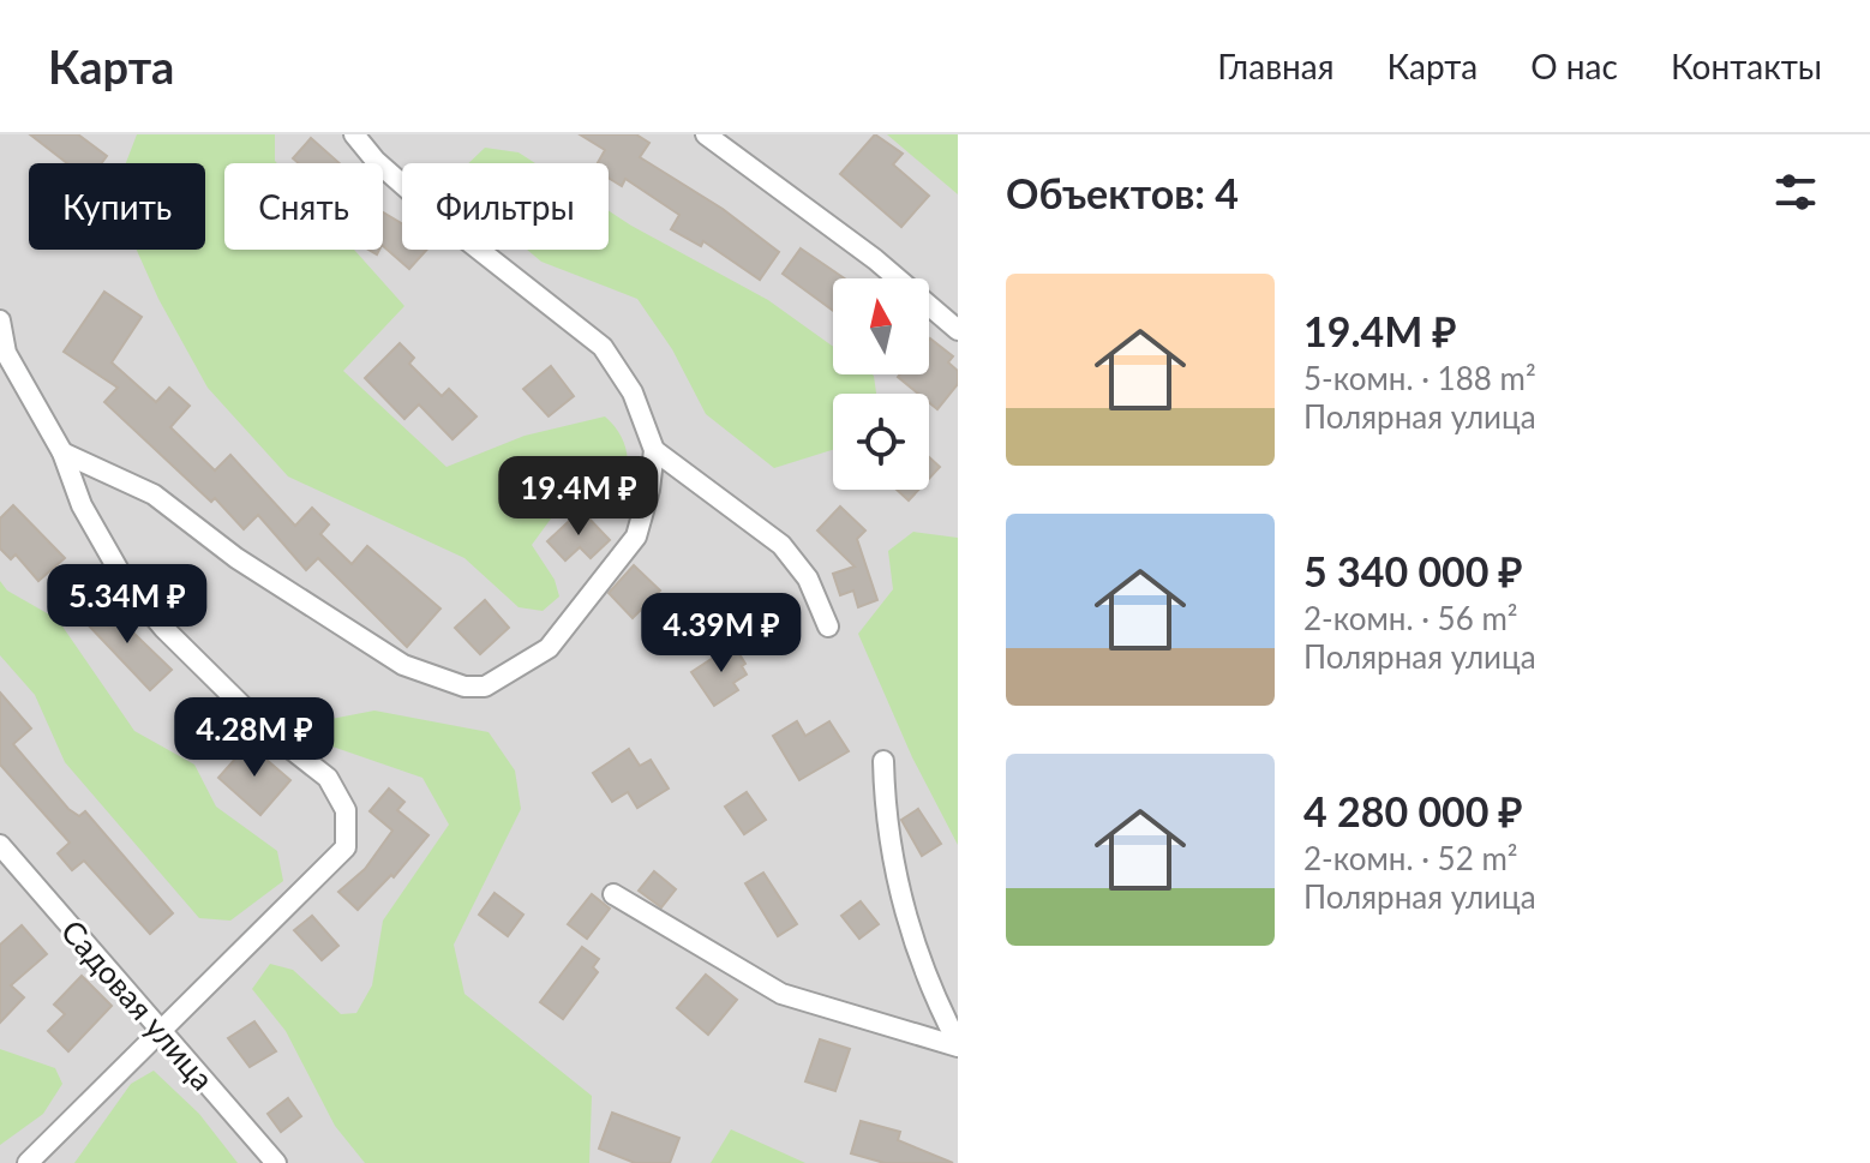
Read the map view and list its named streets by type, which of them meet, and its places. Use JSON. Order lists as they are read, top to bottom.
{
  "streets": {
    "street": ["Садовая улица"]
  },
  "north": "top",
  "page": {
    "header": "Карта",
    "nav": [
      "Главная",
      "Карта",
      "О нас",
      "Контакты"
    ],
    "heading": "Объектов: 4",
    "chip": ["Купить", "Снять", "Фильтры"],
    "list": [
      {
        "name": "19.4M ₽",
        "note": "5-комн. · 188 m² · Полярная улица"
      },
      {
        "name": "5 340 000 ₽",
        "note": "2-комн. · 56 m² · Полярная улица"
      },
      {
        "name": "4 280 000 ₽",
        "note": "2-комн. · 52 m² · Полярная улица"
      }
    ],
    "price": [
      "19.4M ₽",
      "5.34M ₽",
      "4.39M ₽",
      "4.28M ₽"
    ]
  }
}
